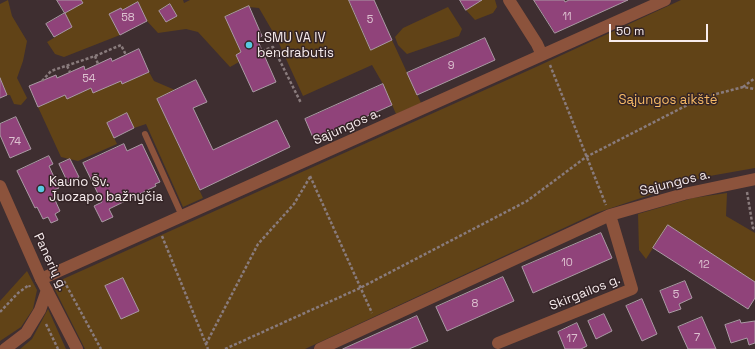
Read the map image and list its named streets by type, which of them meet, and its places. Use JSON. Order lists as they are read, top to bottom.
{
  "streets": {
    "street": ["Sąjungos a.", "Panerių g.", "Skirgailos g."]
  },
  "crossings": [
    ["Sąjungos a.", "Panerių g."],
    ["Sąjungos a.", "Skirgailos g."]
  ],
  "parks": ["Sąjungos aikštė"],
  "places": ["LSMU VA IV bendrabutis", "Kauno Šv. Juozapo bažnyčia"],
  "house_numbers": [
    "11",
    "58",
    "5",
    "9",
    "54",
    "74",
    "10",
    "12",
    "5",
    "8",
    "7",
    "17"
  ],
  "scale_bar": "50 m"
}
